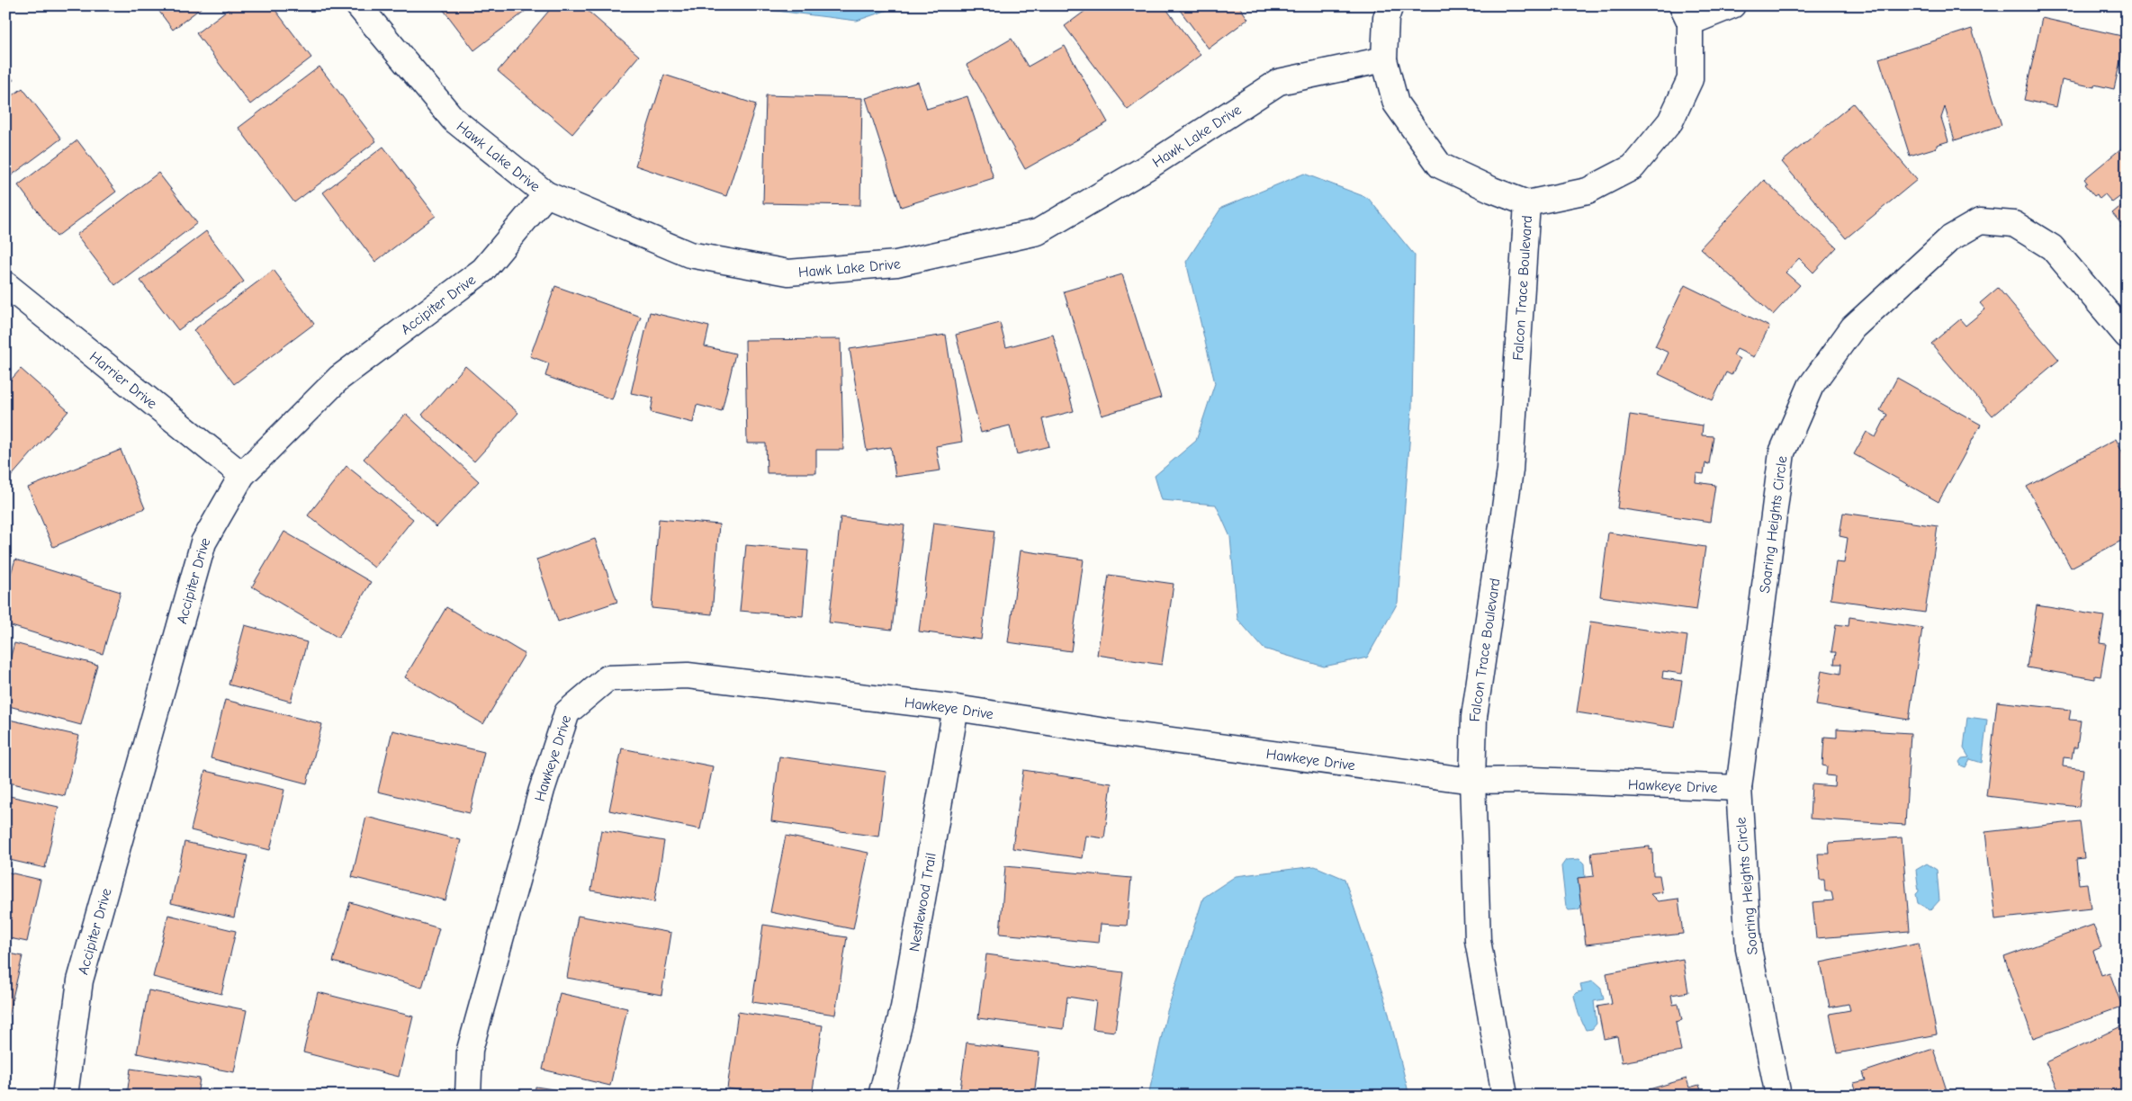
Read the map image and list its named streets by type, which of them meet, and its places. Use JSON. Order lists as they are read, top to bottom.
{
  "streets": {
    "street": [
      "Hawk Lake Drive",
      "Falcon Trace Boulevard",
      "Accipiter Drive",
      "Harrier Drive",
      "Soaring Heights Circle",
      "Hawkeye Drive",
      "Nestlewood Trail"
    ]
  },
  "crossings": [
    ["Hawk Lake Drive", "Accipiter Drive"],
    ["Falcon Trace Boulevard", "Hawkeye Drive"],
    ["Accipiter Drive", "Harrier Drive"],
    ["Soaring Heights Circle", "Hawkeye Drive"],
    ["Hawkeye Drive", "Nestlewood Trail"]
  ]
}
